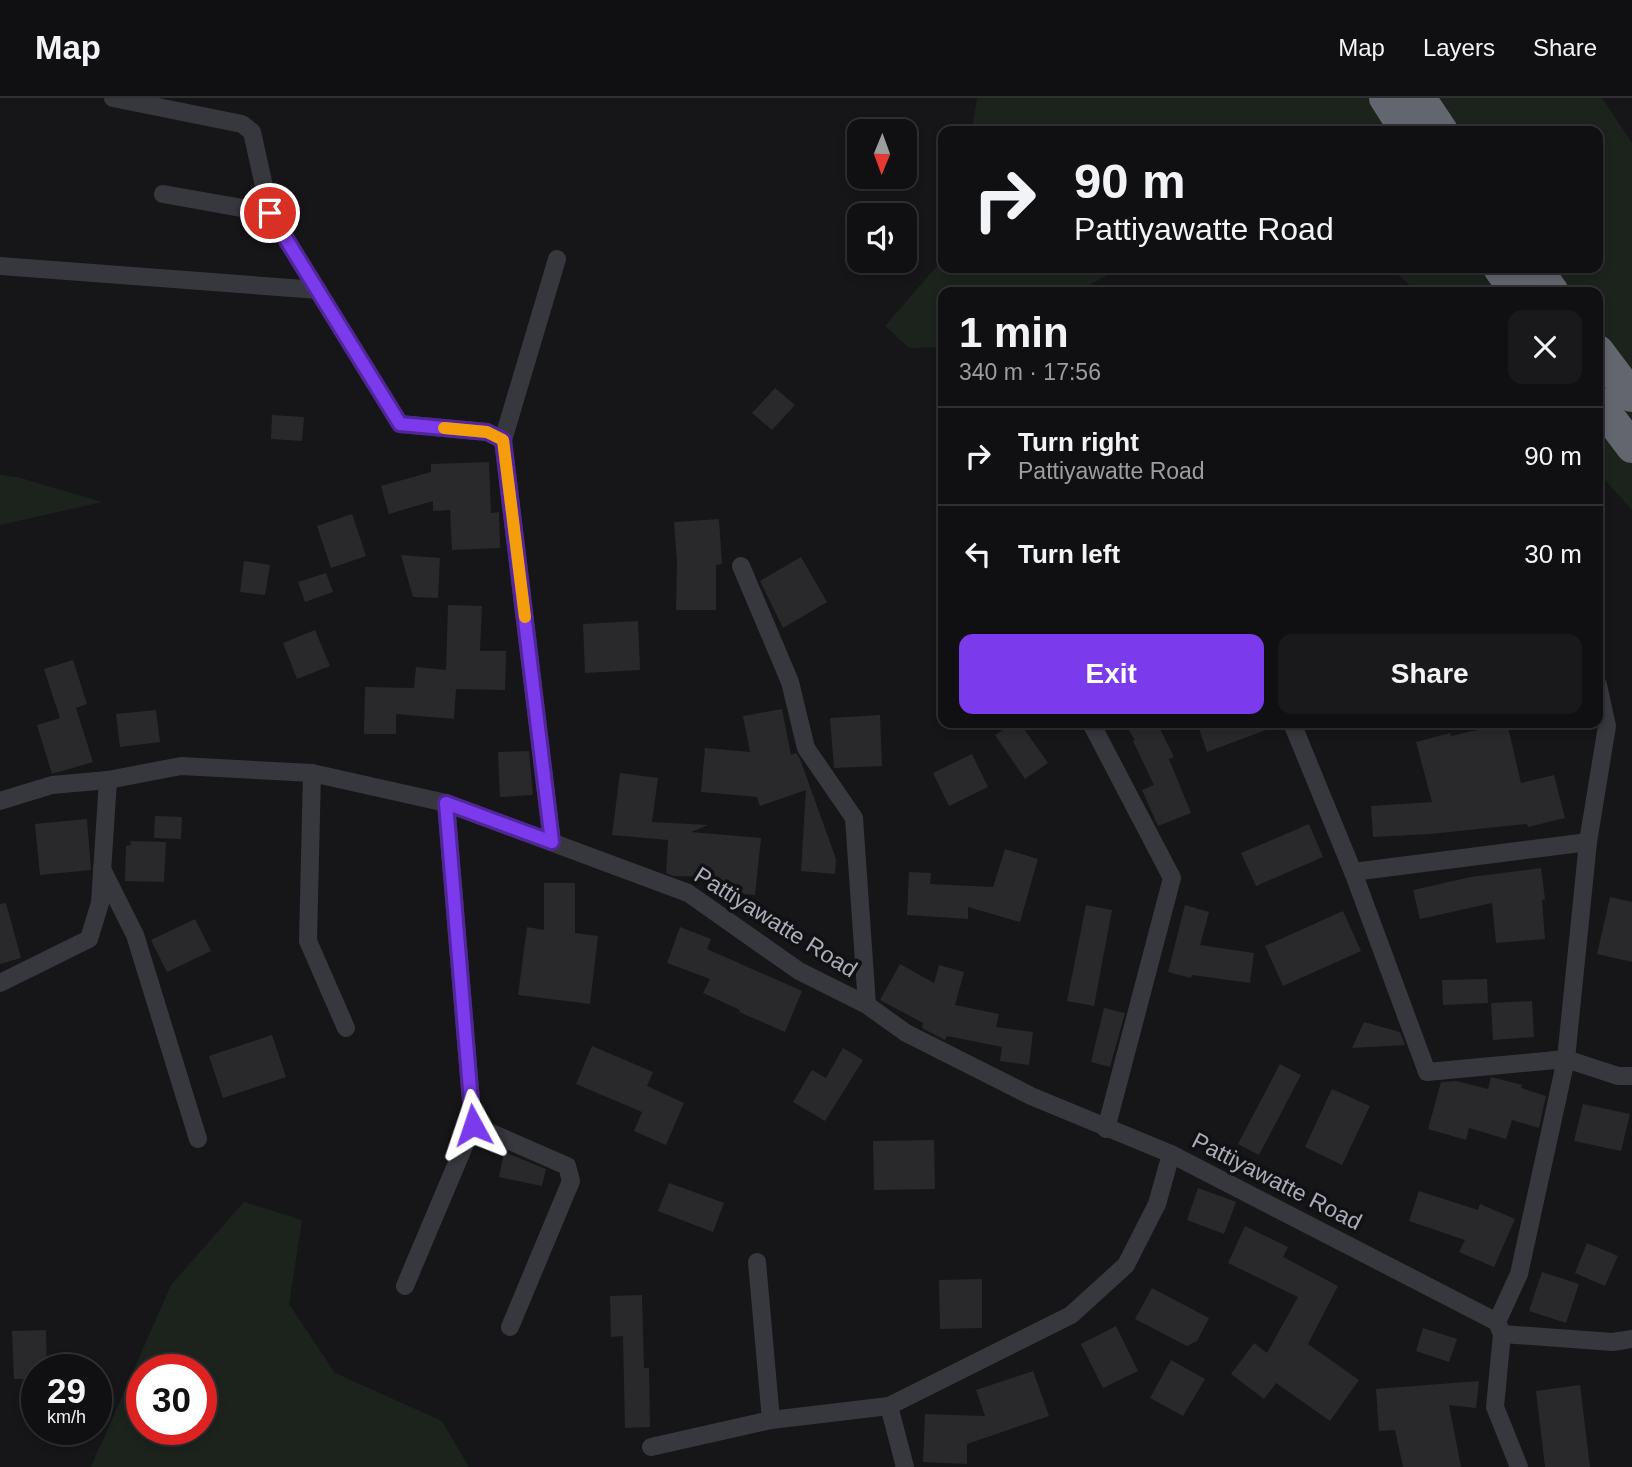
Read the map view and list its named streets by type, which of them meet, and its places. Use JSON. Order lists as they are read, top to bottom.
{
  "streets": {
    "street": ["Pattiyawatte Road"]
  },
  "north": "bottom",
  "page": {
    "header": "Map",
    "nav": ["Map", "Layers", "Share"],
    "turn": ["90 m", "Pattiyawatte Road"],
    "heading": ["1 min", "340 m · 17:56"],
    "list": [
      {
        "name": "Turn right",
        "note": "Pattiyawatte Road",
        "value": "90 m"
      },
      {
        "name": "Turn left",
        "value": "30 m"
      }
    ],
    "buttons": ["Exit", "Share"],
    "speed": "29 km/h",
    "limit": "30"
  }
}
